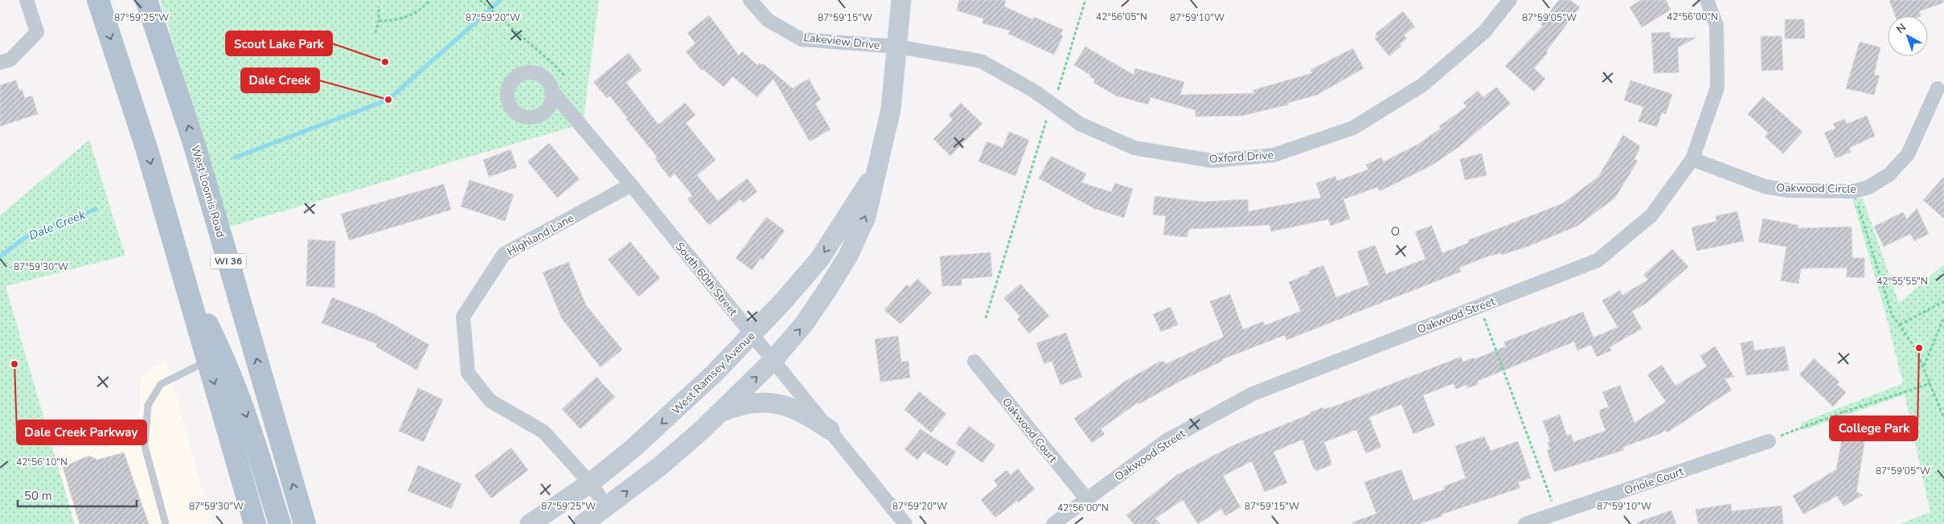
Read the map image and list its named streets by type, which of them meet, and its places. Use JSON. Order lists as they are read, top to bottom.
{
  "streets": {
    "main road": ["West Loomis Road", "WI 36"],
    "street": [
      "Lakeview Drive",
      "Oxford Drive",
      "Oakwood Circle",
      "Highland Lane",
      "South 60th Street",
      "Oakwood Street",
      "West Ramsey Avenue",
      "Oakwood Court",
      "Oriole Court"
    ]
  },
  "crossings": [
    ["Lakeview Drive", "Oxford Drive"],
    ["Lakeview Drive", "West Ramsey Avenue"],
    ["Oxford Drive", "West Ramsey Avenue"],
    ["Oakwood Circle", "Oakwood Street"],
    ["Highland Lane", "South 60th Street"],
    ["Highland Lane", "West Ramsey Avenue"],
    ["South 60th Street", "West Ramsey Avenue"],
    ["Oakwood Street", "Oakwood Court"]
  ],
  "districts": ["O"],
  "water": ["Dale Creek"],
  "places": [
    "Scout Lake Park",
    "Dale Creek",
    "College Park",
    "Dale Creek Parkway"
  ],
  "scale_bar": "50 m",
  "north": "top left",
  "coordinates": [
    "42°56'05\"N",
    "42°56'00\"N",
    "87°59'25\"W",
    "87°59'20\"W",
    "87°59'05\"W",
    "87°59'15\"W",
    "87°59'10\"W",
    "87°59'30\"W",
    "42°55'55\"N",
    "42°56'10\"N"
  ]
}
